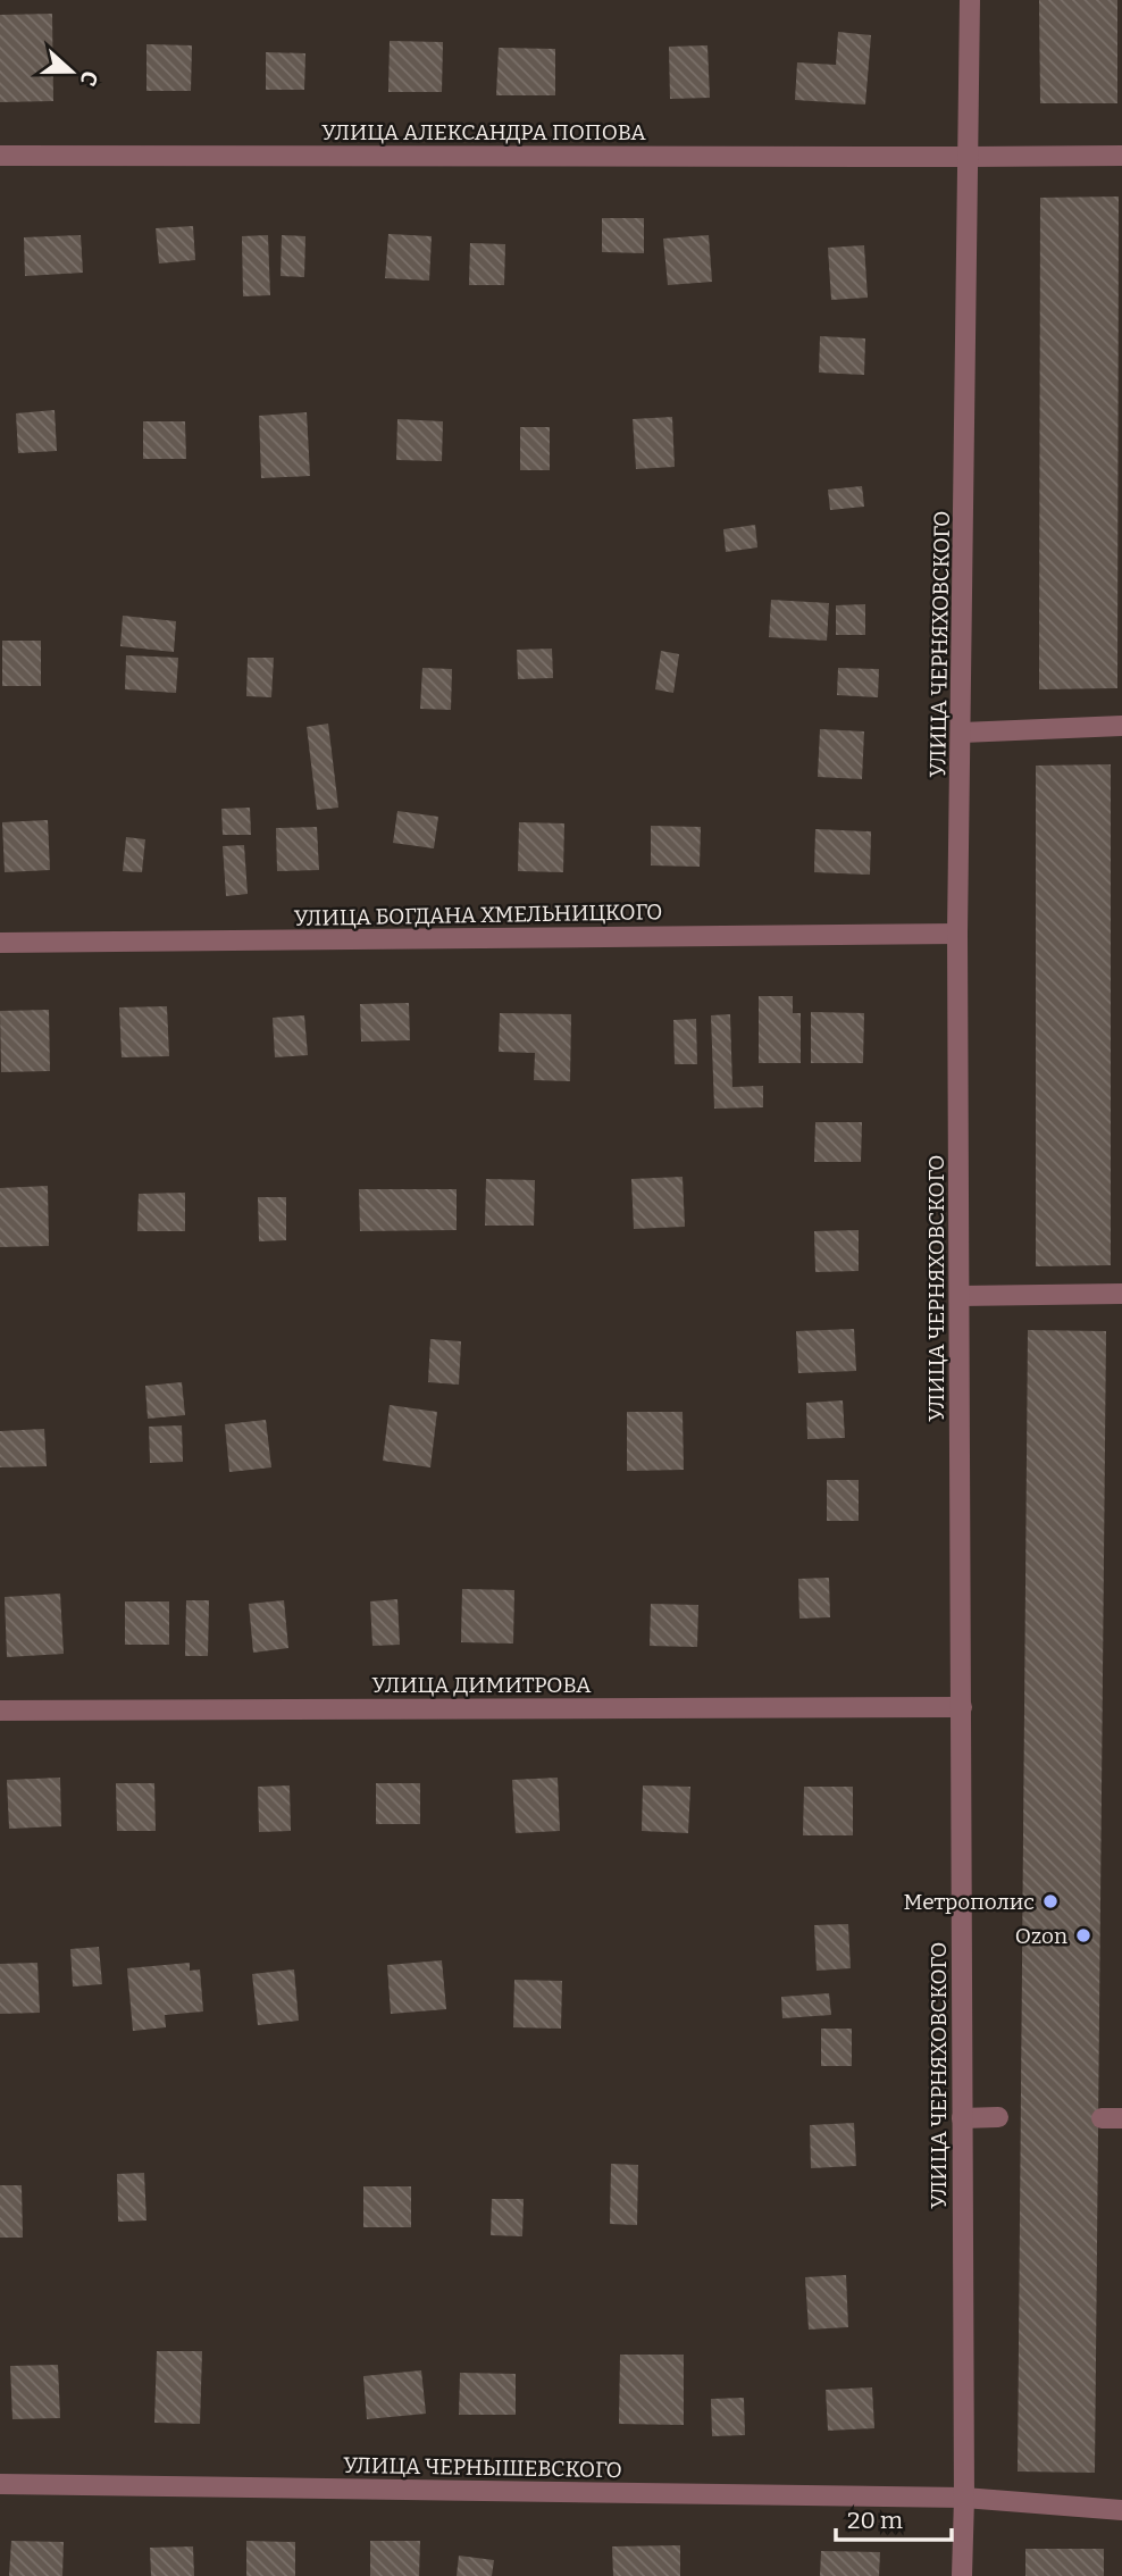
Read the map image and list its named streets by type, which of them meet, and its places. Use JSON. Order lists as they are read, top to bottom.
{
  "streets": {
    "street": [
      "УЛИЦА АЛЕКСАНДРА ПОПОВА",
      "УЛИЦА ЧЕРНЯХОВСКОГО",
      "УЛИЦА БОГДАНА ХМЕЛЬНИЦКОГО",
      "УЛИЦА ДИМИТРОВА",
      "УЛИЦА ЧЕРНЫШЕВСКОГО"
    ]
  },
  "crossings": [
    ["УЛИЦА АЛЕКСАНДРА ПОПОВА", "УЛИЦА ЧЕРНЯХОВСКОГО"],
    ["УЛИЦА ЧЕРНЯХОВСКОГО", "УЛИЦА БОГДАНА ХМЕЛЬНИЦКОГО"],
    ["УЛИЦА ЧЕРНЯХОВСКОГО", "УЛИЦА ДИМИТРОВА"],
    ["УЛИЦА ЧЕРНЯХОВСКОГО", "УЛИЦА ЧЕРНЫШЕВСКОГО"]
  ],
  "places": ["Метрополис", "Ozon"],
  "scale_bar": "20 m",
  "north": "right"
}
